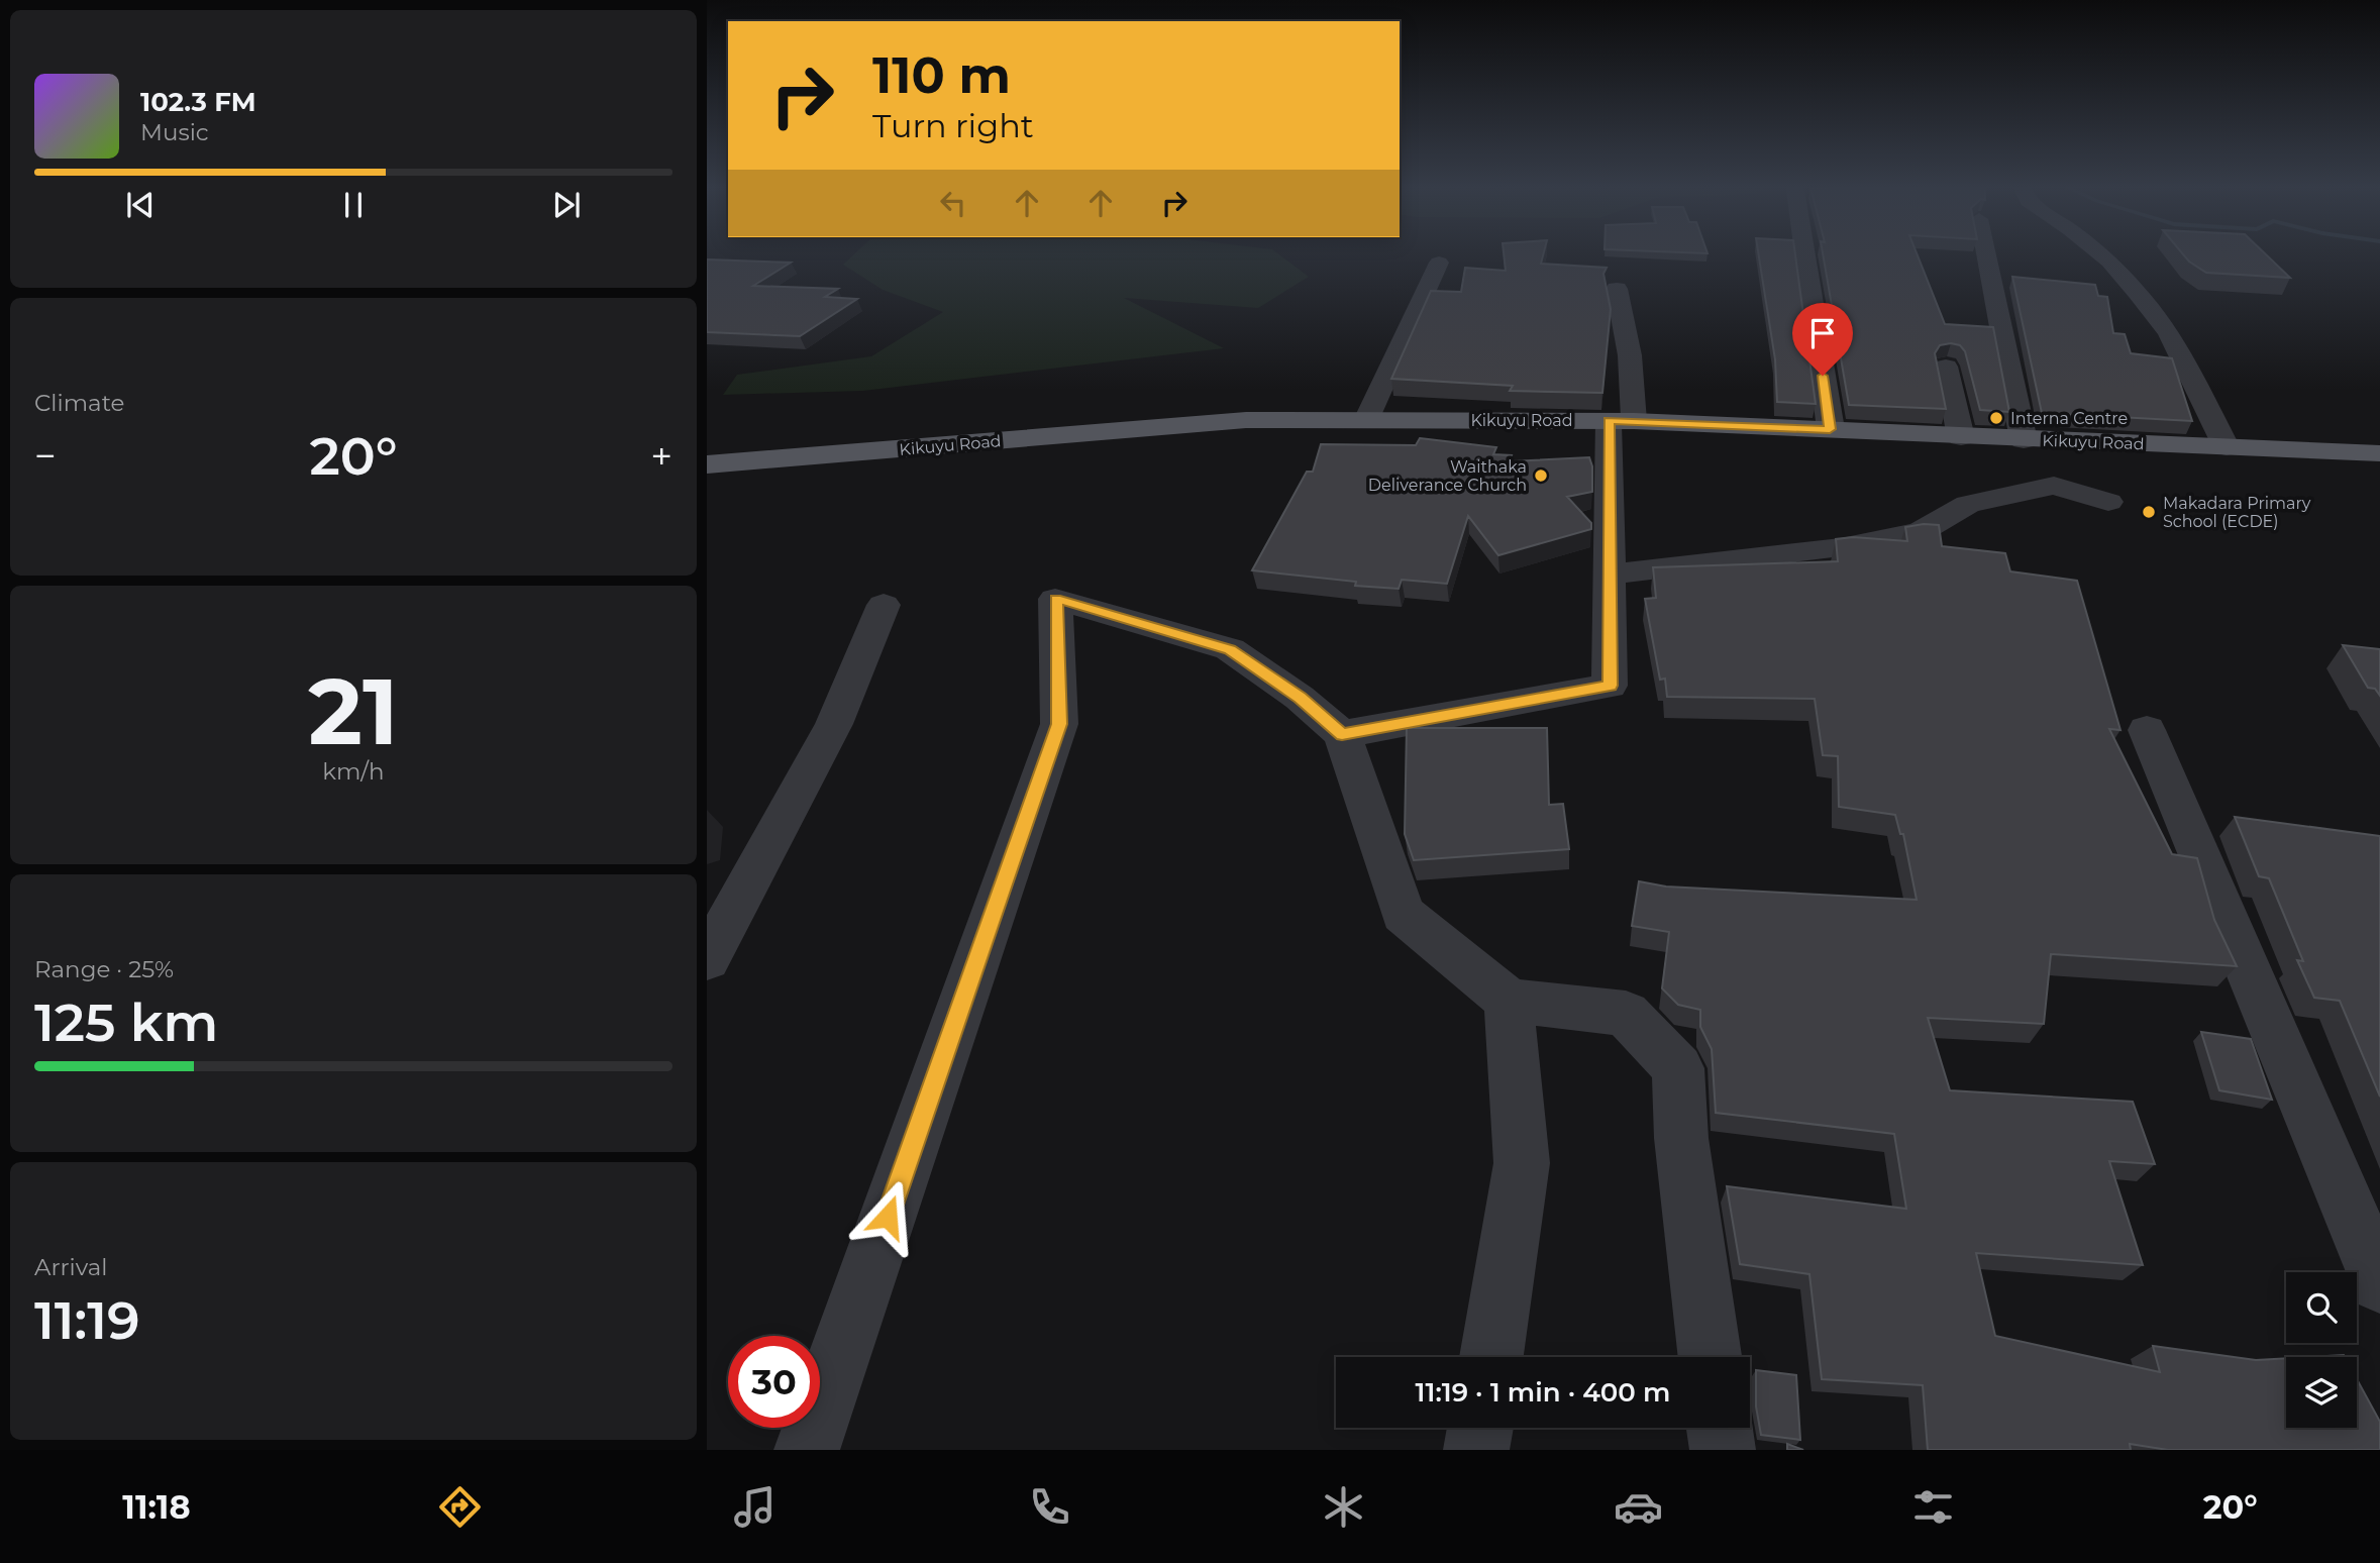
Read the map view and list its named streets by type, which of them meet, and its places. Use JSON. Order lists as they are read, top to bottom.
{
  "streets": {
    "main road": ["Kikuyu Road"]
  },
  "places": ["Interna Centre", "Waithaka Deliverance Church", "Makadara Primary School (ECDE)"],
  "page": {
    "turn": ["110 m", "Turn right"],
    "song": ["102.3 FM", "Music"],
    "tile": [
      "Climate",
      ["21", "km/h"],
      ["Range · 25%", "125 km"],
      ["Arrival", "11:19"]
    ],
    "heat": ["−", "20°", "+"],
    "limit": "30",
    "trip": "11:19 · 1 min · 400 m",
    "tabs": ["11:18", "20°"]
  }
}
